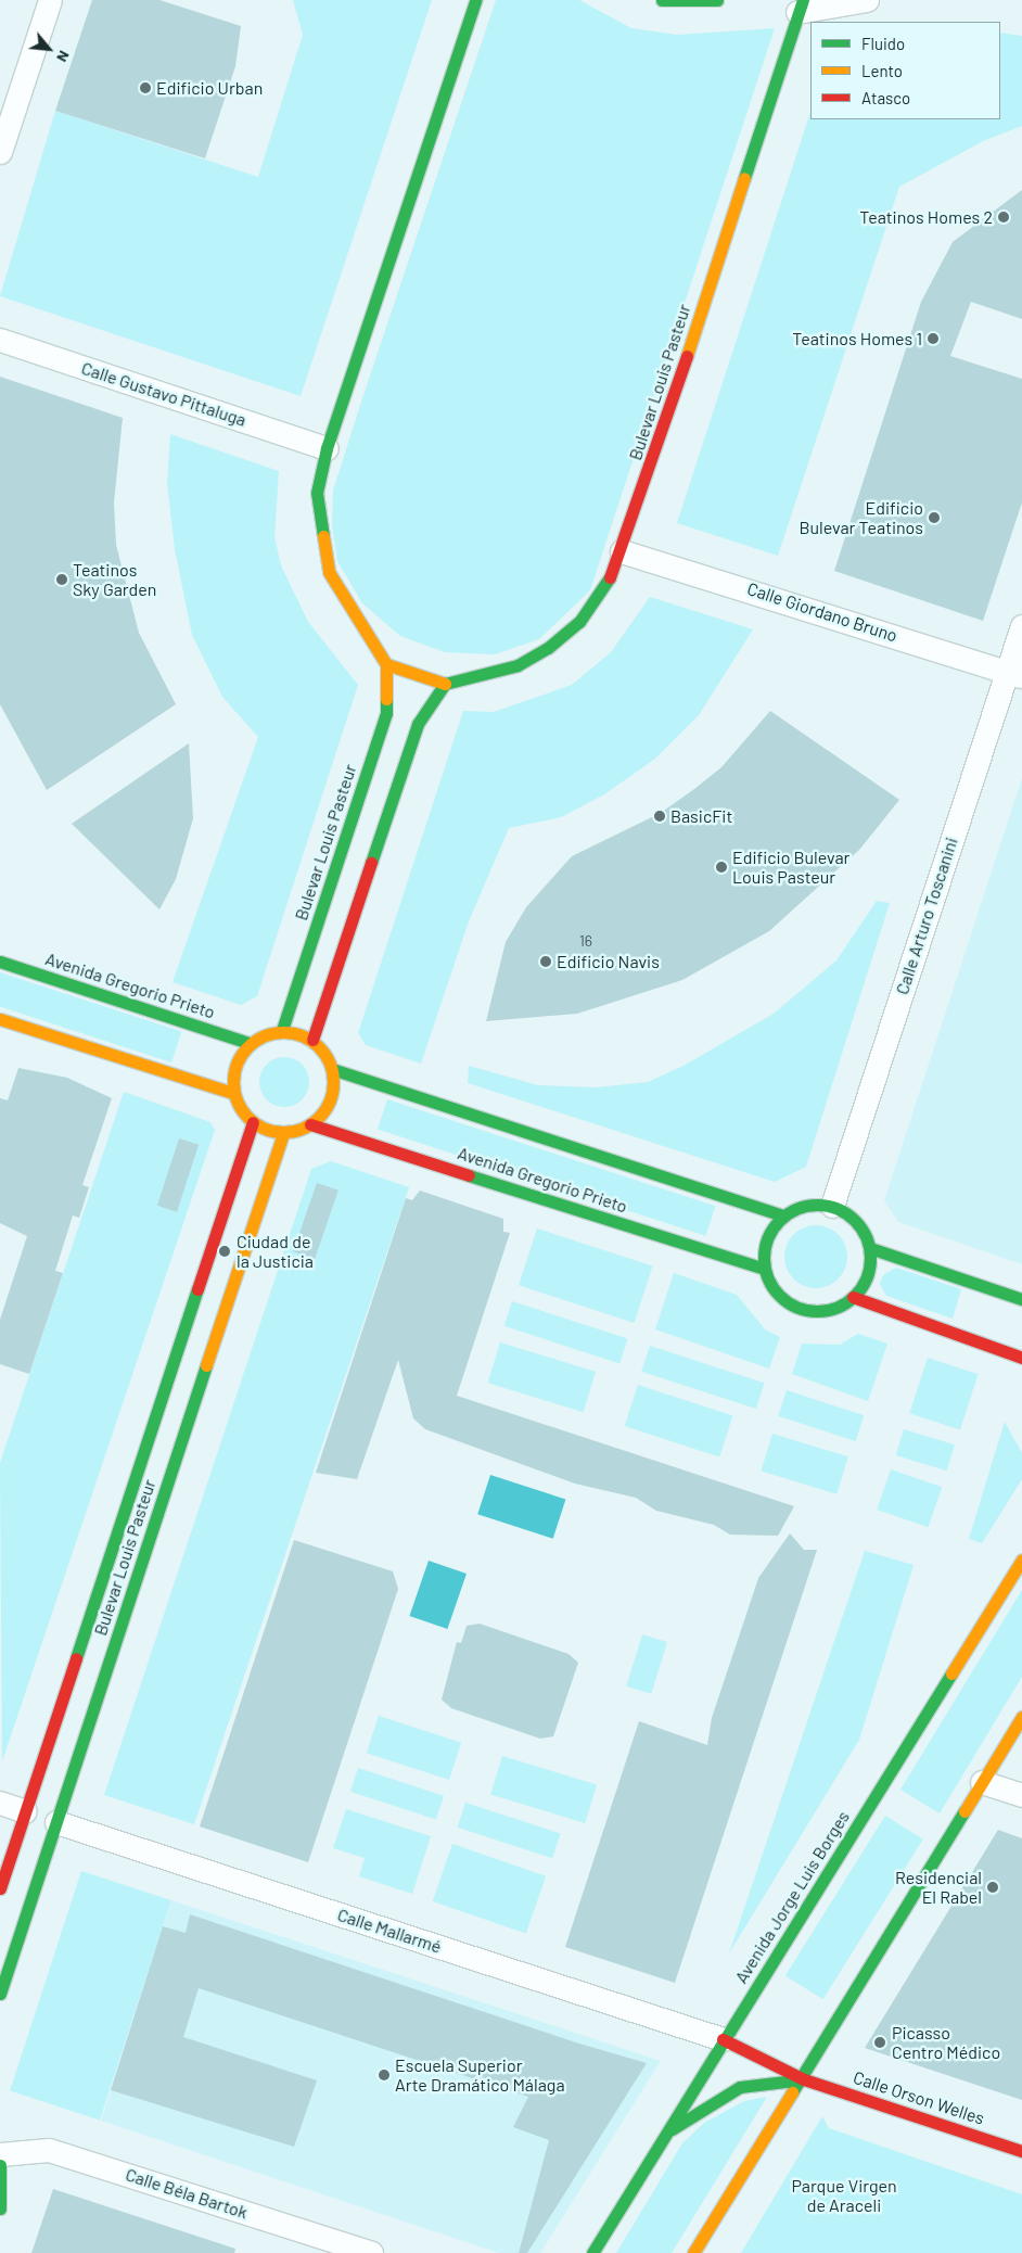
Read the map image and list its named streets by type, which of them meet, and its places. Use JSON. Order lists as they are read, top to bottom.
{
  "streets": {
    "street": [
      "Bulevar Louis Pasteur",
      "Calle Gustavo Pittaluga",
      "Calle Giordano Bruno",
      "Calle Arturo Toscanini",
      "Avenida Gregorio Prieto",
      "Avenida Jorge Luis Borges",
      "Calle Mallarmé",
      "Calle Orson Welles",
      "Calle Béla Bartok"
    ]
  },
  "crossings": [
    ["Bulevar Louis Pasteur", "Calle Giordano Bruno"],
    ["Bulevar Louis Pasteur", "Avenida Gregorio Prieto"],
    ["Bulevar Louis Pasteur", "Calle Mallarmé"],
    ["Calle Giordano Bruno", "Calle Arturo Toscanini"],
    ["Calle Arturo Toscanini", "Avenida Gregorio Prieto"],
    ["Avenida Jorge Luis Borges", "Calle Mallarmé"],
    ["Avenida Jorge Luis Borges", "Calle Orson Welles"],
    ["Calle Mallarmé", "Calle Orson Welles"]
  ],
  "parks": ["Parque Virgen de Araceli"],
  "places": [
    "Edificio Urban",
    "Teatinos Homes 2",
    "Teatinos Homes 1",
    "Edificio Bulevar Teatinos",
    "Teatinos Sky Garden",
    "BasicFit",
    "Edificio Bulevar Louis Pasteur",
    "Edificio Navis",
    "Ciudad de la Justicia",
    "Residencial El Rabel",
    "Picasso Centro Médico",
    "Escuela Superior Arte Dramático Málaga"
  ],
  "house_numbers": ["16"],
  "legend": ["Fluido", "Lento", "Atasco"],
  "north": "bottom right"
}
